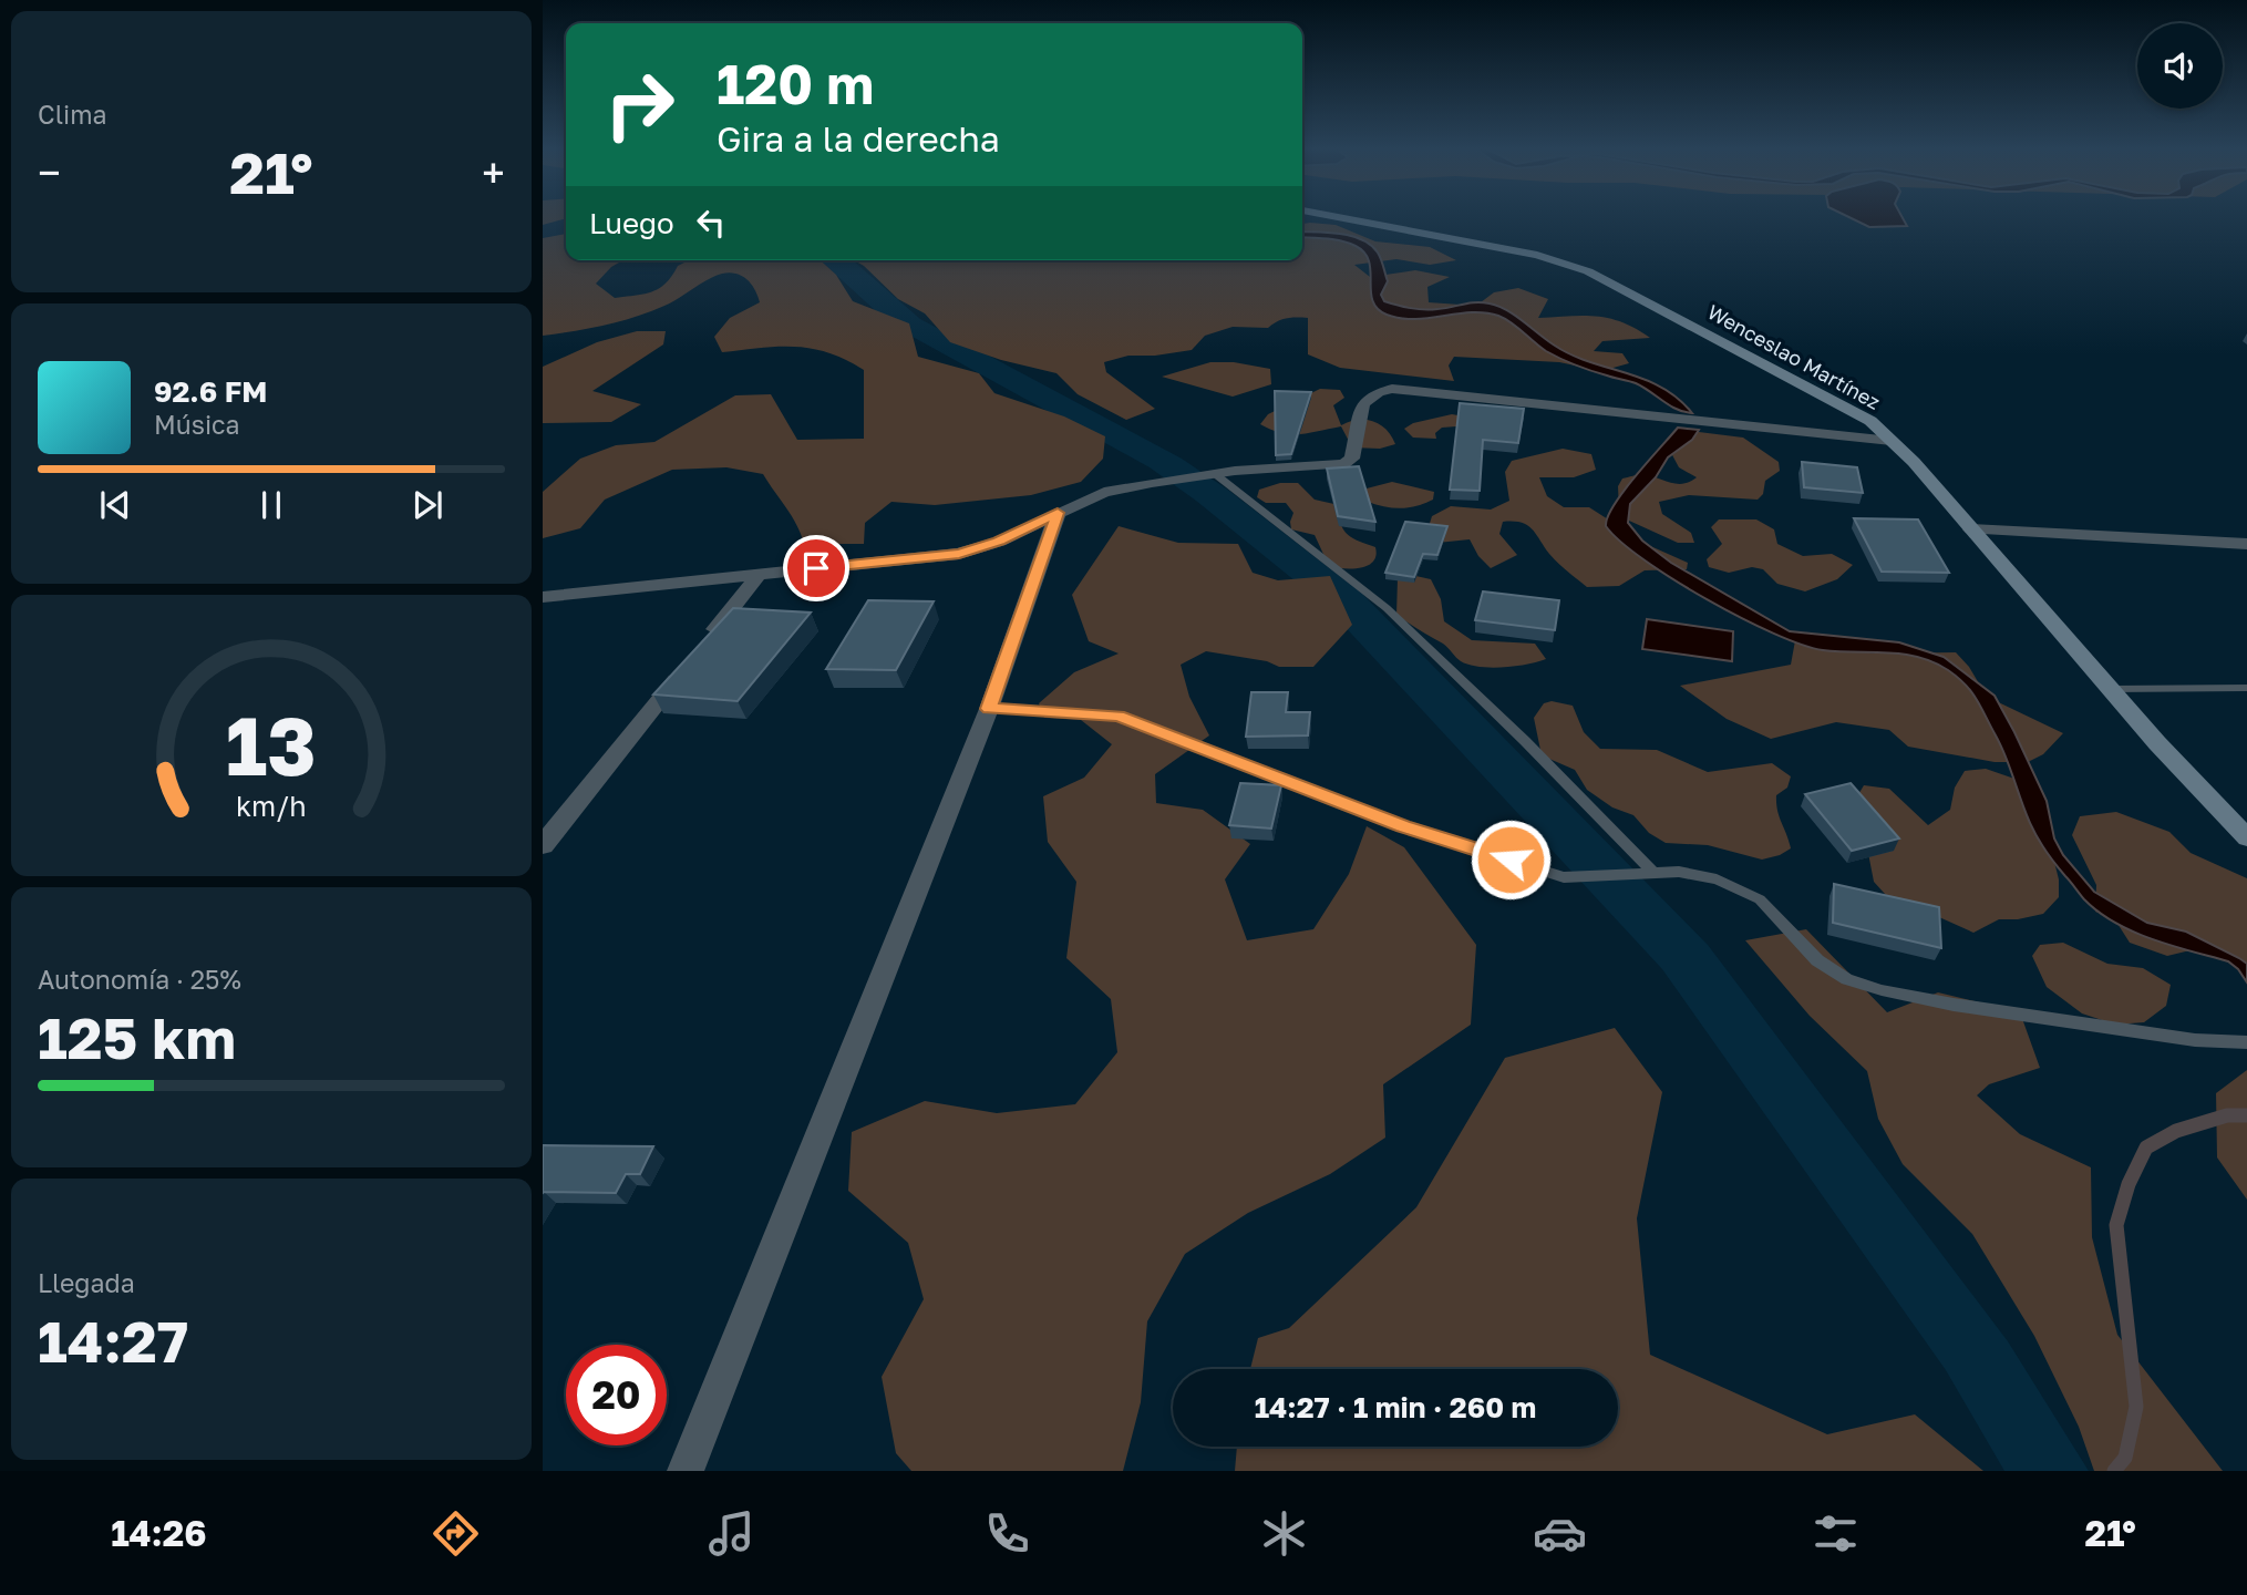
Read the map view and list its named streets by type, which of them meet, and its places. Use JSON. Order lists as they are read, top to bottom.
{
  "streets": {
    "main road": ["Wenceslao Martínez"]
  },
  "page": {
    "tile": [
      "Clima",
      ["Autonomía · 25%", "125 km"],
      ["Llegada", "14:27"]
    ],
    "turn": ["120 m", "Gira a la derecha"],
    "heat": ["−", "21°", "+"],
    "then": "Luego",
    "song": ["92.6 FM", "Música"],
    "limit": "20",
    "trip": "14:27 · 1 min · 260 m",
    "tabs": ["14:26", "21°"],
    "gauge": ["13", "km/h"]
  }
}
